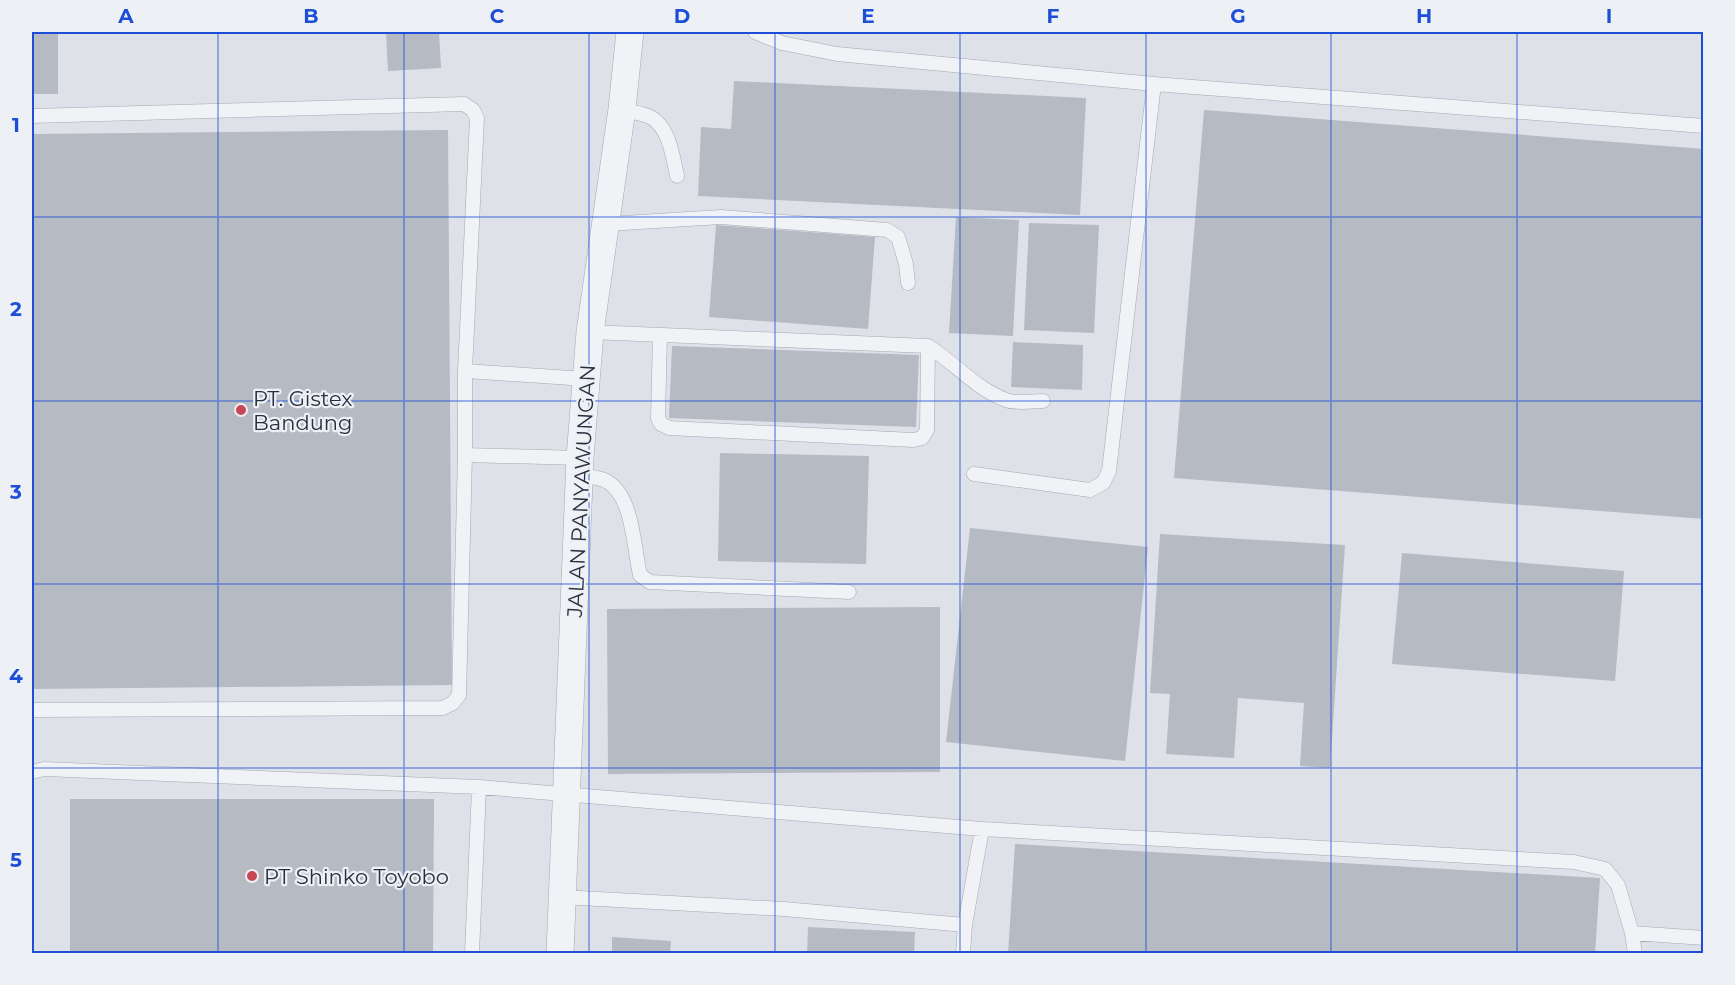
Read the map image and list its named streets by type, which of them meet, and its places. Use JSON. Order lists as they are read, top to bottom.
{
  "streets": {
    "street": ["JALAN PANYAWUNGAN"]
  },
  "places": ["PT. Gistex Bandung", "PT Shinko Toyobo"],
  "grid": {
    "columns": [
      "A",
      "B",
      "C",
      "D",
      "E",
      "F",
      "G",
      "H",
      "I"
    ],
    "rows": [
      "1",
      "2",
      "3",
      "4",
      "5"
    ]
  }
}
